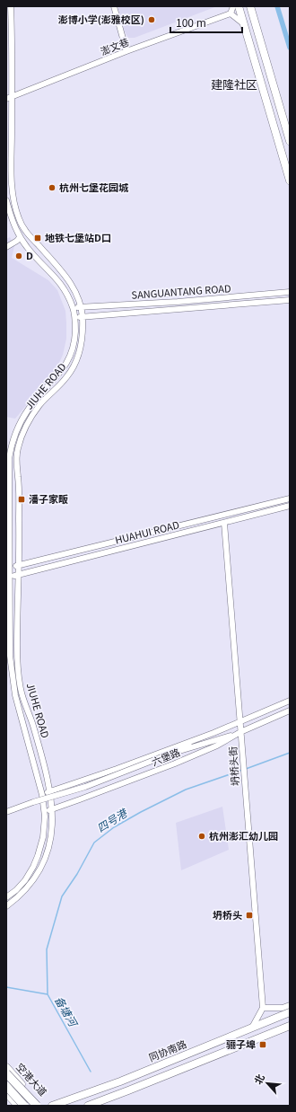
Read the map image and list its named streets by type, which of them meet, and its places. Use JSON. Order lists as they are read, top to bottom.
{
  "streets": {
    "main road": ["同协南路", "空港大道"],
    "street": [
      "澎文巷",
      "SANGUANTANG ROAD",
      "JIUHE ROAD",
      "HUAHUI ROAD",
      "六堡路",
      "坍桥头街"
    ]
  },
  "crossings": [
    ["澎文巷", "JIUHE ROAD"],
    ["SANGUANTANG ROAD", "JIUHE ROAD"],
    ["JIUHE ROAD", "HUAHUI ROAD"],
    ["JIUHE ROAD", "六堡路"],
    ["HUAHUI ROAD", "坍桥头街"],
    ["六堡路", "坍桥头街"]
  ],
  "districts": ["建隆社区"],
  "water": ["四号港", "备塘河"],
  "places": {
    "other": [
      "澎博小学(澎雅校区)",
      "杭州七堡花园城",
      "D",
      "杭州澎汇幼儿园"
    ],
    "transit": [
      "地铁七堡站D口",
      "潘子家畈",
      "坍桥头",
      "骊子埠"
    ]
  },
  "scale_bar": "100 m",
  "north": "top left"
}
